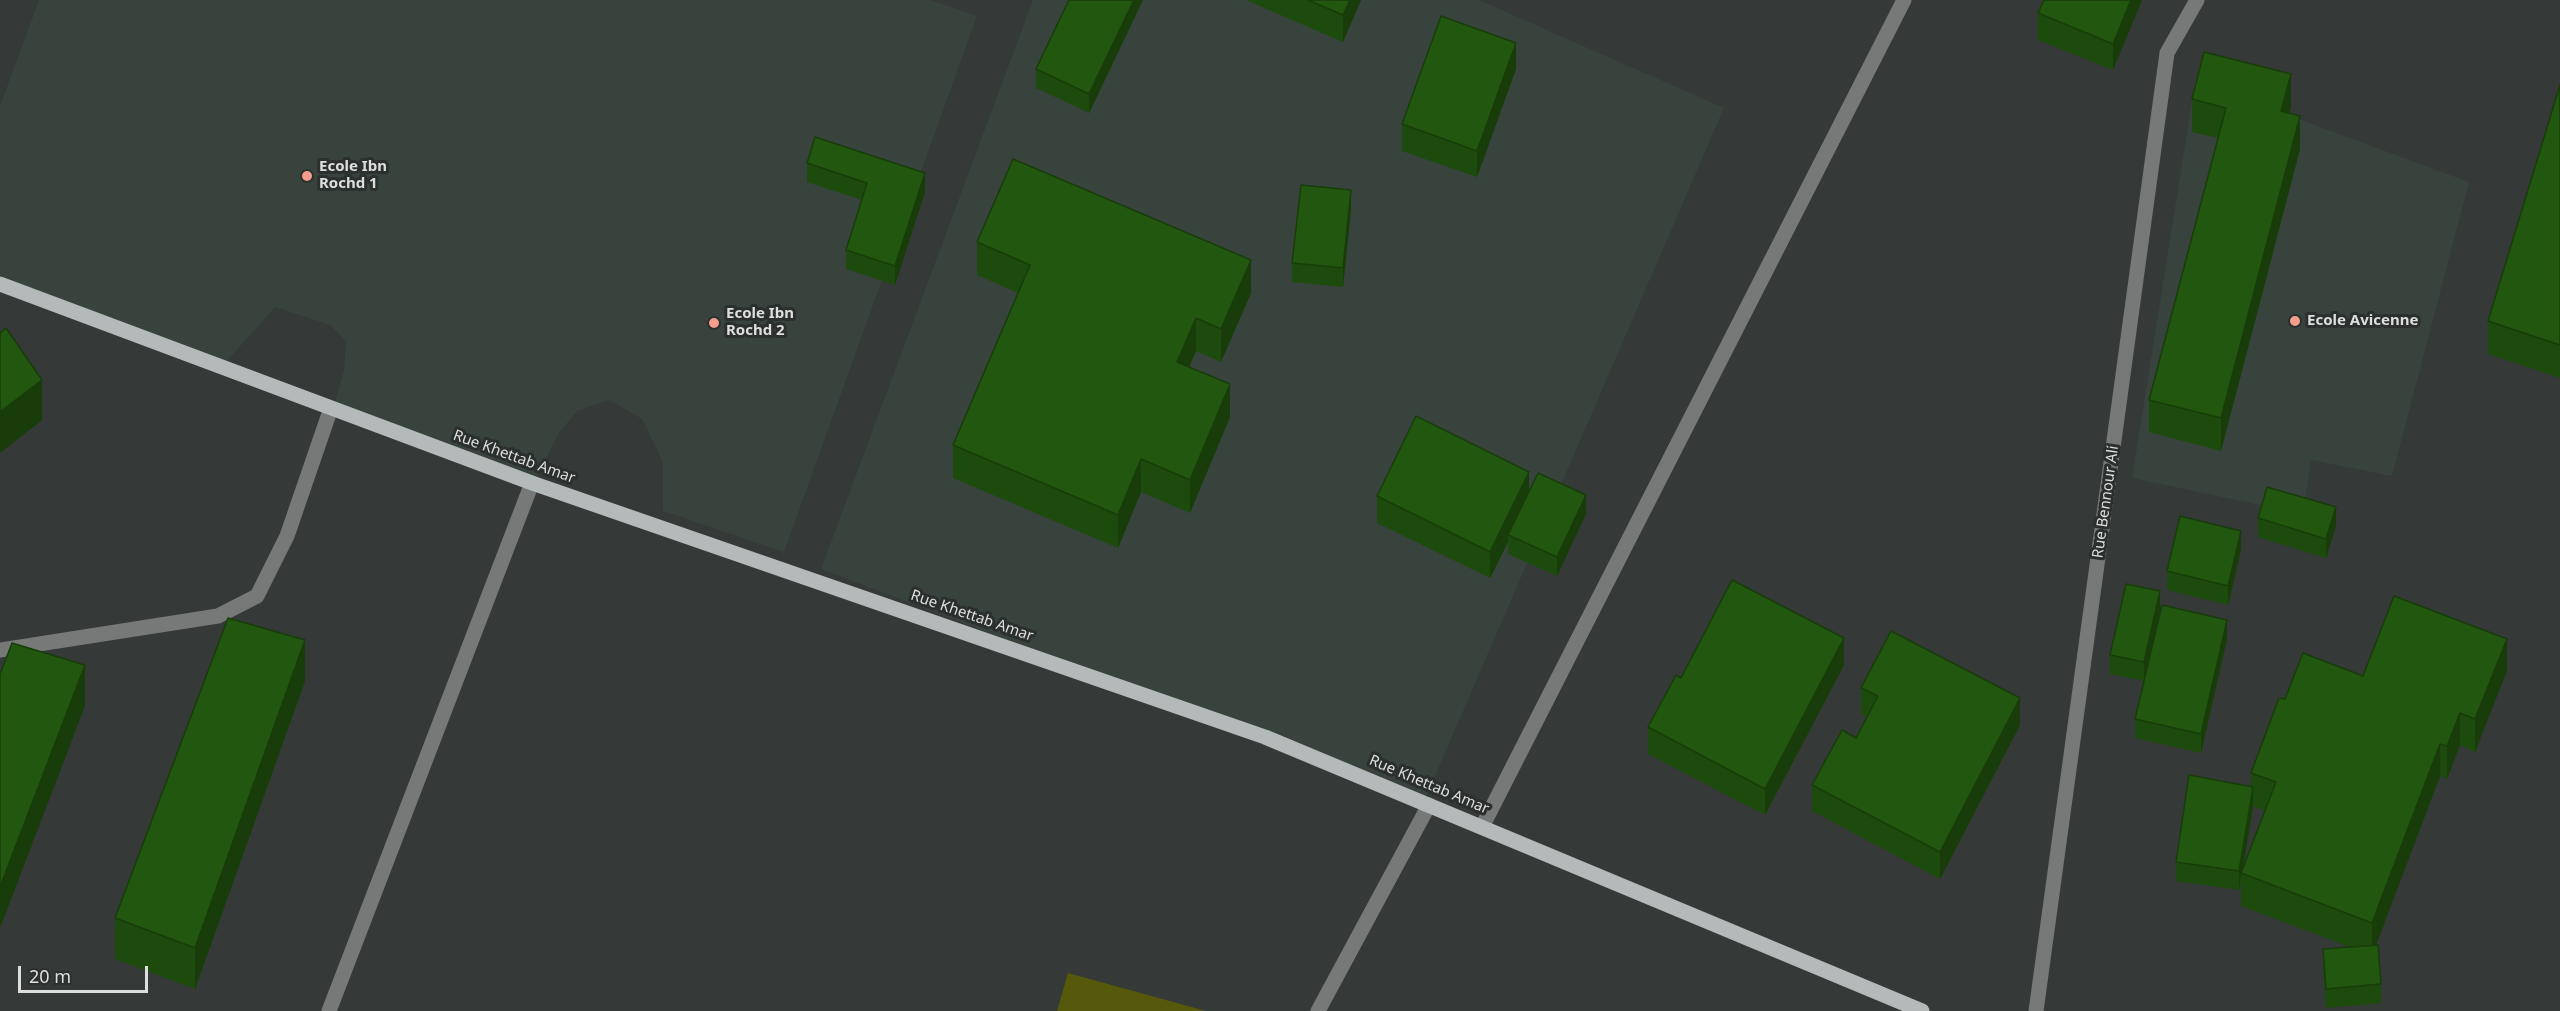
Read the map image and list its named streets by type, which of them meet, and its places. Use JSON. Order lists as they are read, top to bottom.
{
  "streets": {
    "main road": ["Rue Khettab Amar"],
    "street": ["Rue Bennour Ali"]
  },
  "places": ["Ecole Ibn Rochd 1", "Ecole Avicenne", "Ecole Ibn Rochd 2"],
  "scale_bar": "20 m"
}
